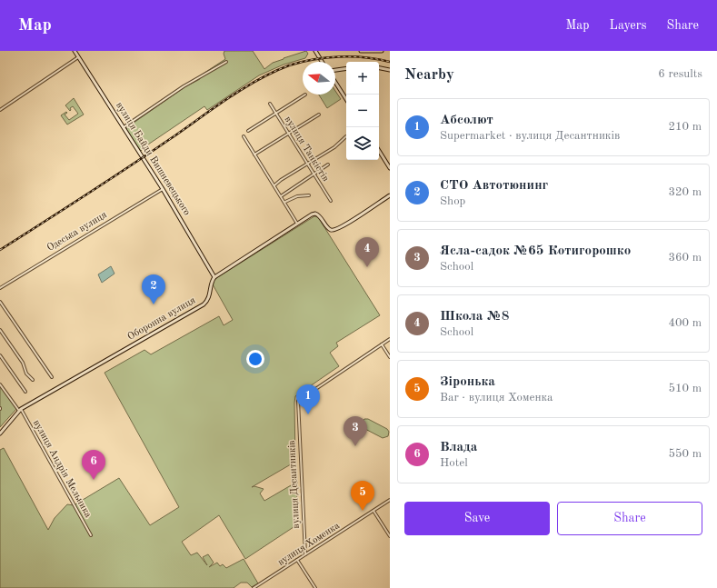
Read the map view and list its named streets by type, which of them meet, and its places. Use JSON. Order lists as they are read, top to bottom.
{
  "streets": {
    "street": [
      "вулиця Танкістів",
      "вулиця Байди Вишневецького",
      "Одеська вулиця",
      "Оборонна вулиця",
      "вулиця Андрія Мельника",
      "вулиця Десантників",
      "вулиця Хоменка"
    ]
  },
  "crossings": [
    ["вулиця Байди Вишневецького", "Одеська вулиця"],
    ["вулиця Байди Вишневецького", "Оборонна вулиця"],
    ["Оборонна вулиця", "вулиця Андрія Мельника"],
    ["вулиця Десантників", "вулиця Хоменка"]
  ],
  "north": "left",
  "page": {
    "header": "Map",
    "nav": ["Map", "Layers", "Share"],
    "heading": ["Nearby", "6 results"],
    "map_buttons": ["+", "−"],
    "list": [
      {
        "mark": "1",
        "name": "Абсолют",
        "note": "Supermarket · вулиця Десантників",
        "value": "210 m"
      },
      {
        "mark": "2",
        "name": "СТО Автотюнинг",
        "note": "Shop",
        "value": "320 m"
      },
      {
        "mark": "3",
        "name": "Ясла-садок №65 Котигорошко",
        "note": "School",
        "value": "360 m"
      },
      {
        "mark": "4",
        "name": "Школа №8",
        "note": "School",
        "value": "400 m"
      },
      {
        "mark": "5",
        "name": "Зіронька",
        "note": "Bar · вулиця Хоменка",
        "value": "510 m"
      },
      {
        "mark": "6",
        "name": "Влада",
        "note": "Hotel",
        "value": "550 m"
      }
    ],
    "pins": [
      "4",
      "2",
      "1",
      "3",
      "6",
      "5"
    ],
    "buttons": ["Save", "Share"]
  }
}
